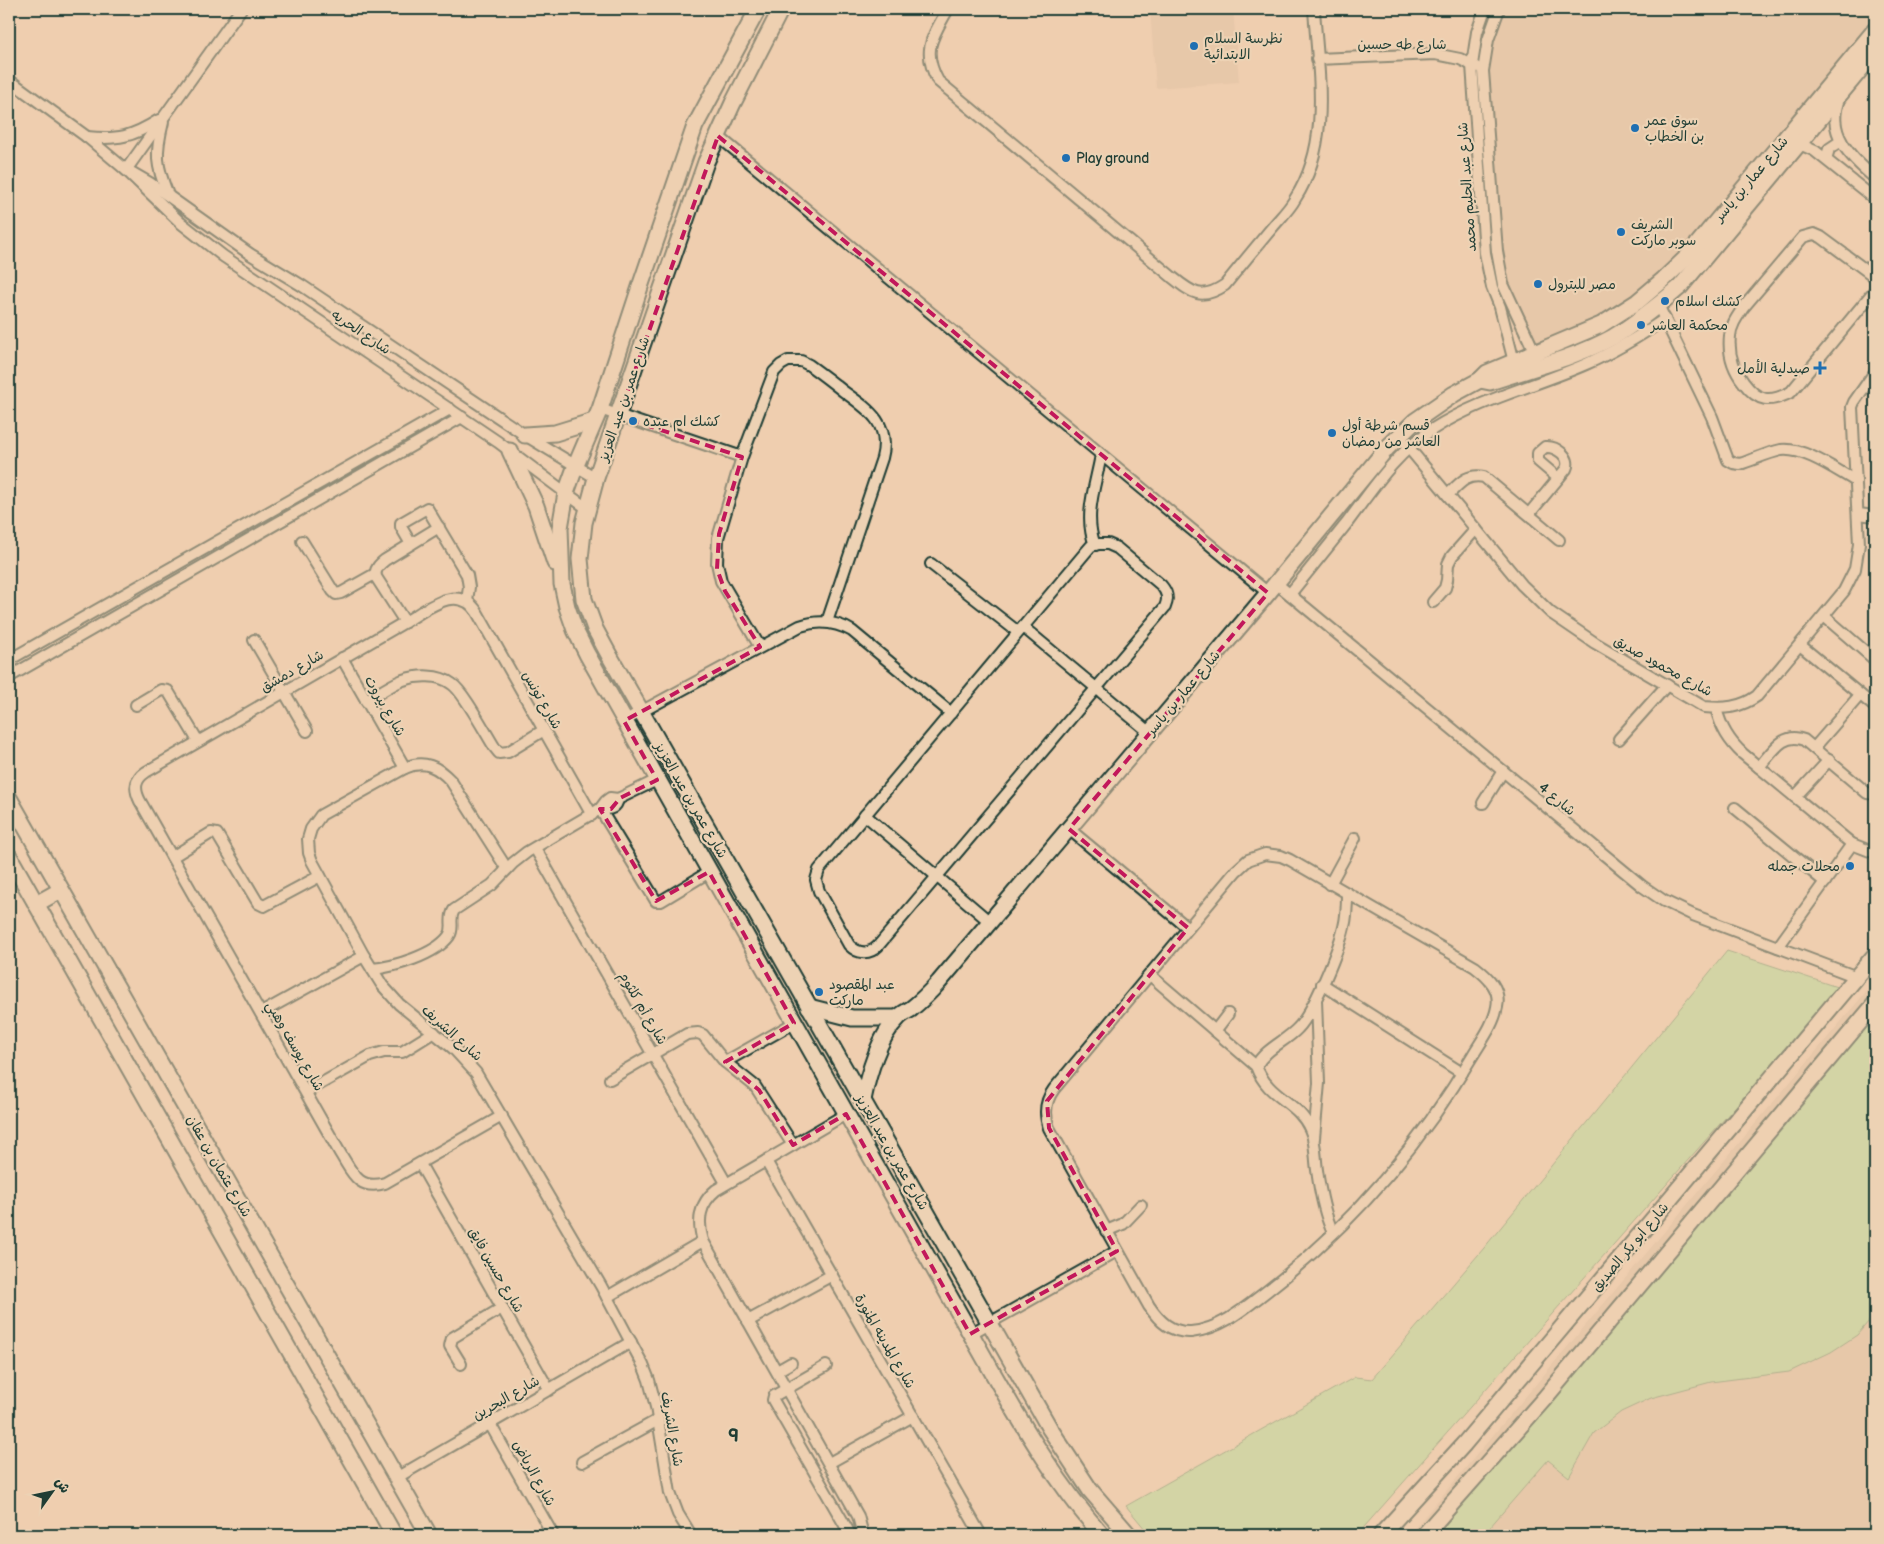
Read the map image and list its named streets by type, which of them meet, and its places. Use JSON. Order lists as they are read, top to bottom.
{
  "streets": {
    "street": [
      "شارع طه حسين",
      "شارع عمار بن ياسر",
      "شارع عبد الحليم محمد",
      "شارع الحريه",
      "شارع عمر بن عبد العزيز",
      "شارع محمود صديق",
      "شارع دمشق",
      "شارع تونس",
      "شارع بيروت",
      "شارع 4",
      "شارع أم كلثوم",
      "شارع الشريف",
      "شارع يوسف وهبي",
      "شارع عثمان بن عفان",
      "شارع ابو بكر الصديق",
      "شارع حسين فايق",
      "شارع المدينه المنورة",
      "شارع البحرين",
      "شارع الرياض"
    ]
  },
  "crossings": [
    ["شارع طه حسين", "شارع عبد الحليم محمد"],
    ["شارع عمار بن ياسر", "شارع عبد الحليم محمد"],
    ["شارع عمار بن ياسر", "شارع عمر بن عبد العزيز"],
    ["شارع عمار بن ياسر", "شارع محمود صديق"],
    ["شارع عمار بن ياسر", "شارع 4"],
    ["شارع الحريه", "شارع عمر بن عبد العزيز"],
    ["شارع عمر بن عبد العزيز", "شارع تونس"],
    ["شارع عمر بن عبد العزيز", "شارع 4"],
    ["شارع دمشق", "شارع تونس"],
    ["شارع دمشق", "شارع بيروت"],
    ["شارع دمشق", "شارع يوسف وهبي"],
    ["شارع بيروت", "شارع الشريف"],
    ["شارع 4", "شارع ابو بكر الصديق"],
    ["شارع الشريف", "شارع يوسف وهبي"],
    ["شارع الشريف", "شارع البحرين"],
    ["شارع يوسف وهبي", "شارع حسين فايق"],
    ["شارع عثمان بن عفان", "شارع البحرين"],
    ["شارع حسين فايق", "شارع البحرين"],
    ["شارع البحرين", "شارع الرياض"]
  ],
  "districts": ["9"],
  "places": {
    "other": [
      "نظرسة السلام الابتدائية",
      "سوق عمر بن الخطاب",
      "Play ground",
      "الشريف سوبر ماركت",
      "مصر للبترول",
      "كشك اسلام",
      "محكمة العاشر",
      "كشك ام عبده",
      "قسم شرطة أول العاشر من رمضان",
      "محلات جمله",
      "عبد المقصود ماركت"
    ],
    "health": ["صيدلية الأمل"]
  },
  "north": "top right"
}
